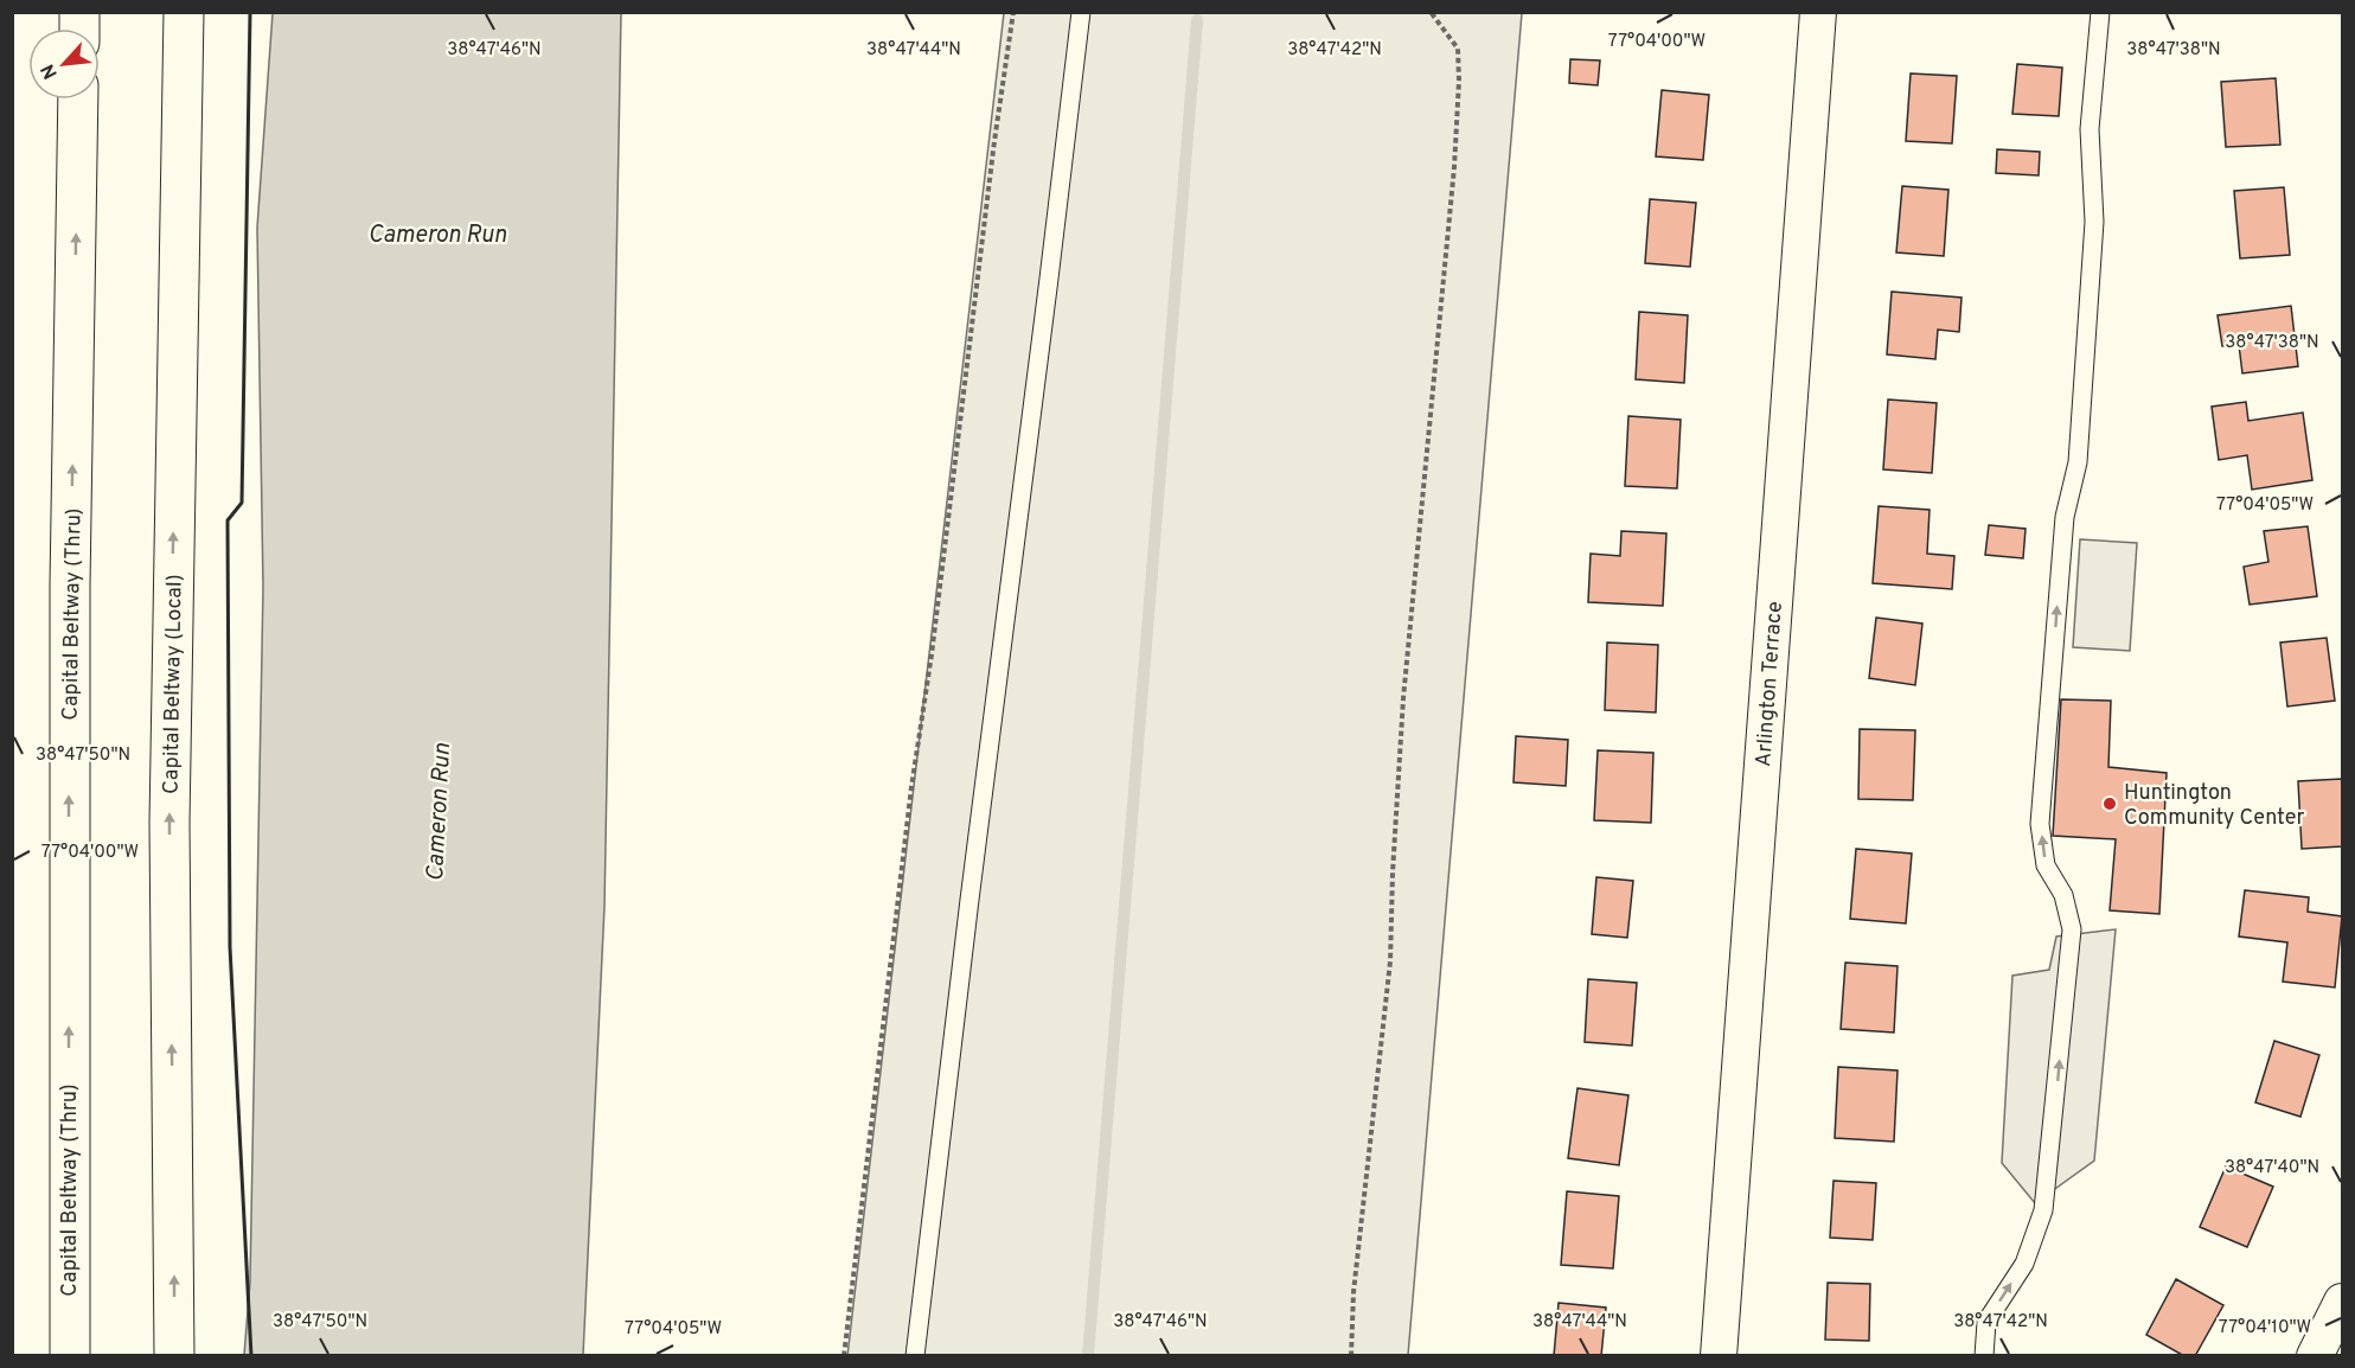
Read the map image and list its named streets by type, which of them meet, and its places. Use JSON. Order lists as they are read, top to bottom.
{
  "streets": {
    "highway": ["Capital Beltway (Thru)", "Capital Beltway (Local)"],
    "street": ["Arlington Terrace"]
  },
  "one_way": ["Capital Beltway (Thru)", "Capital Beltway (Local)"],
  "water": ["Cameron Run"],
  "places": ["Huntington Community Center"],
  "north": "bottom left",
  "coordinates": [
    "77°04'00\"W",
    "38°47'38\"N",
    "38°47'46\"N",
    "38°47'44\"N",
    "38°47'42\"N",
    "77°04'05\"W",
    "38°47'50\"N",
    "38°47'40\"N",
    "77°04'10\"W"
  ]
}
